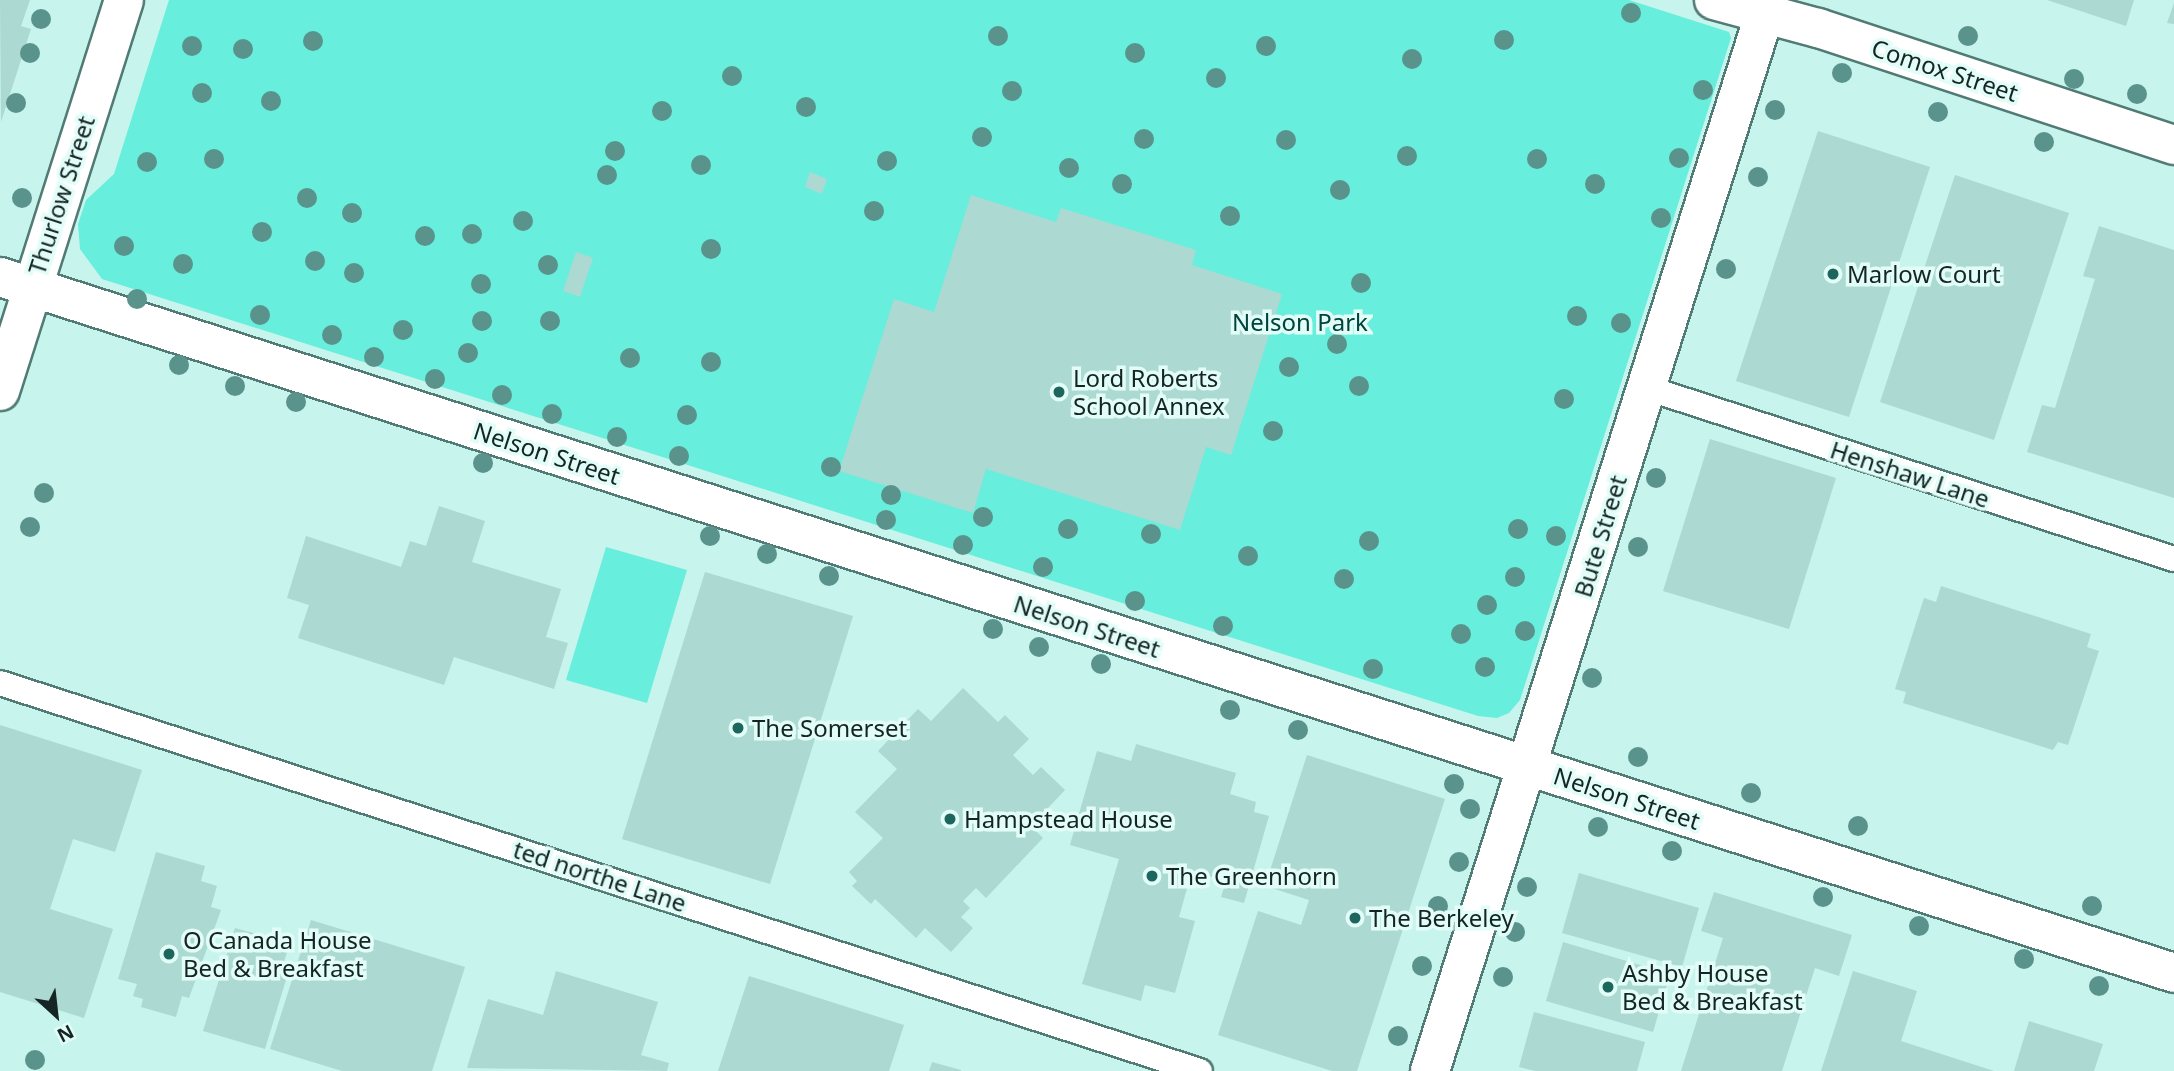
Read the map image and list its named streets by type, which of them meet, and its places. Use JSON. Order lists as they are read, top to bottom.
{
  "streets": {
    "street": [
      "Comox Street",
      "Thurlow Street",
      "Nelson Street",
      "Bute Street"
    ],
    "lane": ["Henshaw Lane", "ted northe Lane"]
  },
  "crossings": [
    ["Comox Street", "Bute Street"],
    ["Thurlow Street", "Nelson Street"],
    ["Nelson Street", "Bute Street"],
    ["Henshaw Lane", "Bute Street"]
  ],
  "parks": ["Nelson Park"],
  "places": [
    "Marlow Court",
    "Lord Roberts School Annex",
    "The Somerset",
    "Hampstead House",
    "The Greenhorn",
    "The Berkeley",
    "O Canada House Bed & Breakfast",
    "Ashby House Bed & Breakfast"
  ],
  "north": "bottom right"
}
